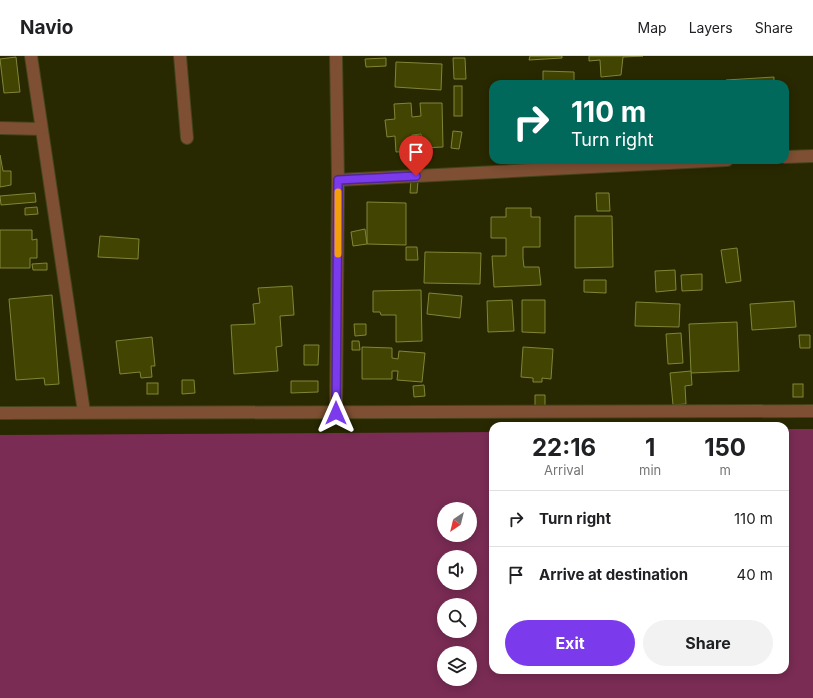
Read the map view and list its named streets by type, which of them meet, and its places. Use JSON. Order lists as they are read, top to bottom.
{
  "north": "bottom left",
  "page": {
    "header": "Navio",
    "nav": ["Map", "Layers", "Share"],
    "turn": ["110 m", "Turn right"],
    "eta": [
      "22:16",
      "Arrival",
      "1",
      "min",
      "150",
      "m"
    ],
    "list": [
      {
        "name": "Turn right",
        "value": "110 m"
      },
      {
        "name": "Arrive at destination",
        "value": "40 m"
      }
    ],
    "buttons": ["Exit", "Share"]
  }
}
